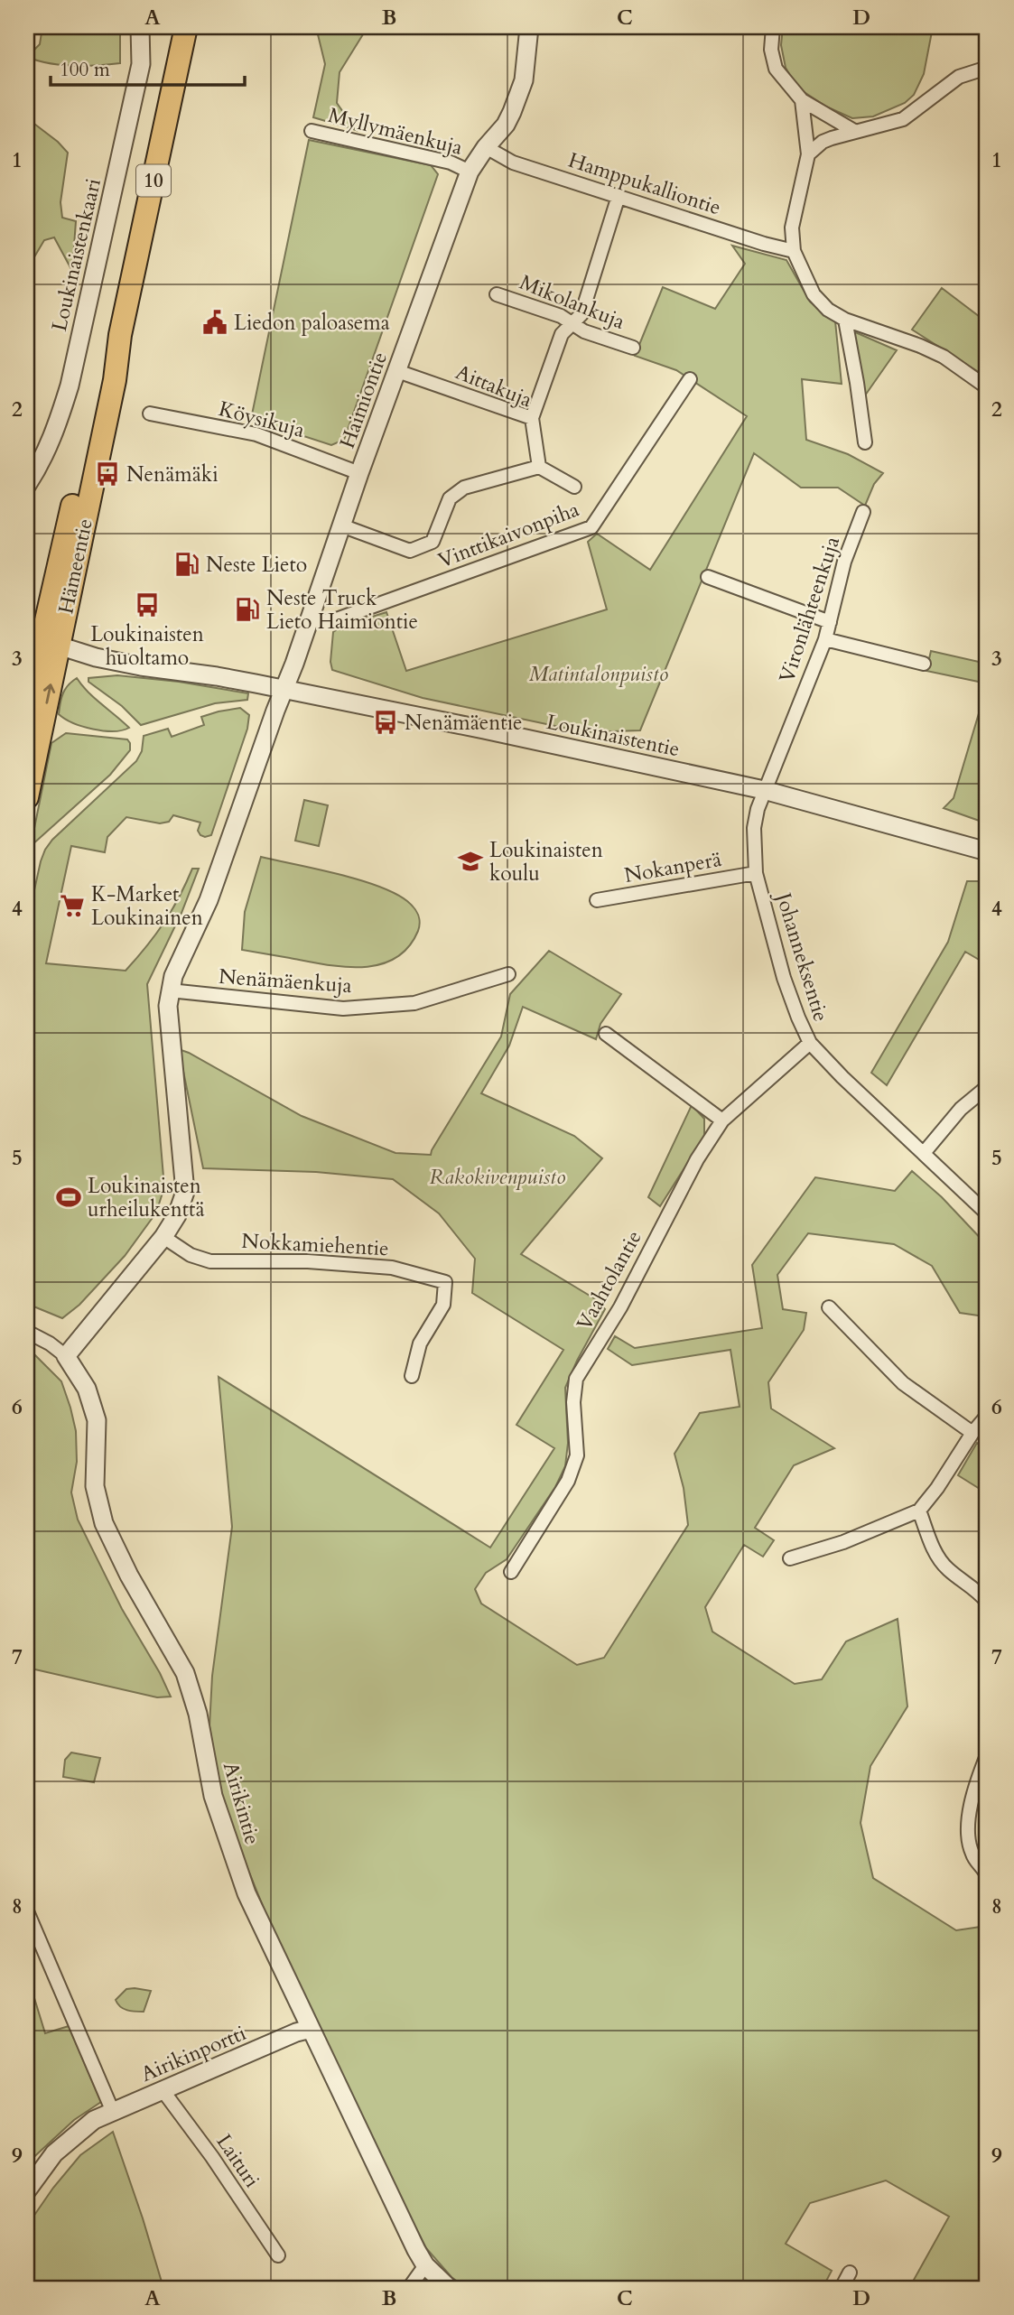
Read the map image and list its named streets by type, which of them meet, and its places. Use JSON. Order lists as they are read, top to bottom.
{
  "streets": {
    "highway": ["10", "Hämeentie"],
    "street": [
      "Myllymäenkuja",
      "Hamppukalliontie",
      "Loukinaistenkaari",
      "Mikolankuja",
      "Aittakuja",
      "Haimiontie",
      "Köysikuja",
      "Vinttikaivonpiha",
      "Vironlähteenkuja",
      "Loukinaistentie",
      "Nokanperä",
      "Johanneksentie",
      "Nenämäenkuja",
      "Nokkamiehentie",
      "Vaahtolantie",
      "Airikintie",
      "Airikinportti",
      "Laituri"
    ]
  },
  "crossings": [
    ["Myllymäenkuja", "Haimiontie"],
    ["Hamppukalliontie", "Haimiontie"],
    ["Aittakuja", "Haimiontie"],
    ["Haimiontie", "Köysikuja"],
    ["Haimiontie", "Vinttikaivonpiha"],
    ["Haimiontie", "Loukinaistentie"],
    ["Hämeentie", "Loukinaistentie"],
    ["Vironlähteenkuja", "Loukinaistentie"],
    ["Vironlähteenkuja", "Johanneksentie"],
    ["Loukinaistentie", "Johanneksentie"],
    ["Nokanperä", "Johanneksentie"],
    ["Johanneksentie", "Vaahtolantie"],
    ["Airikintie", "Airikinportti"],
    ["Airikinportti", "Laituri"]
  ],
  "parks": ["Matintalonpuisto", "Rakokivenpuisto"],
  "places": {
    "public building": ["Liedon paloasema"],
    "bus stop": ["Nenämäki", "Loukinaisten huoltamo", "Nenämäentie"],
    "fuel station": ["Neste Lieto", "Neste Truck Lieto Haimiontie"],
    "school or university": ["Loukinaisten koulu"],
    "supermarket": ["K-Market Loukinainen"],
    "sports": ["Loukinaisten urheilukenttä"]
  },
  "scale_bar": "100 m",
  "grid": {
    "columns": [
      "A",
      "B",
      "C",
      "D"
    ],
    "rows": [
      "1",
      "2",
      "3",
      "4",
      "5",
      "6",
      "7",
      "8",
      "9"
    ]
  }
}
